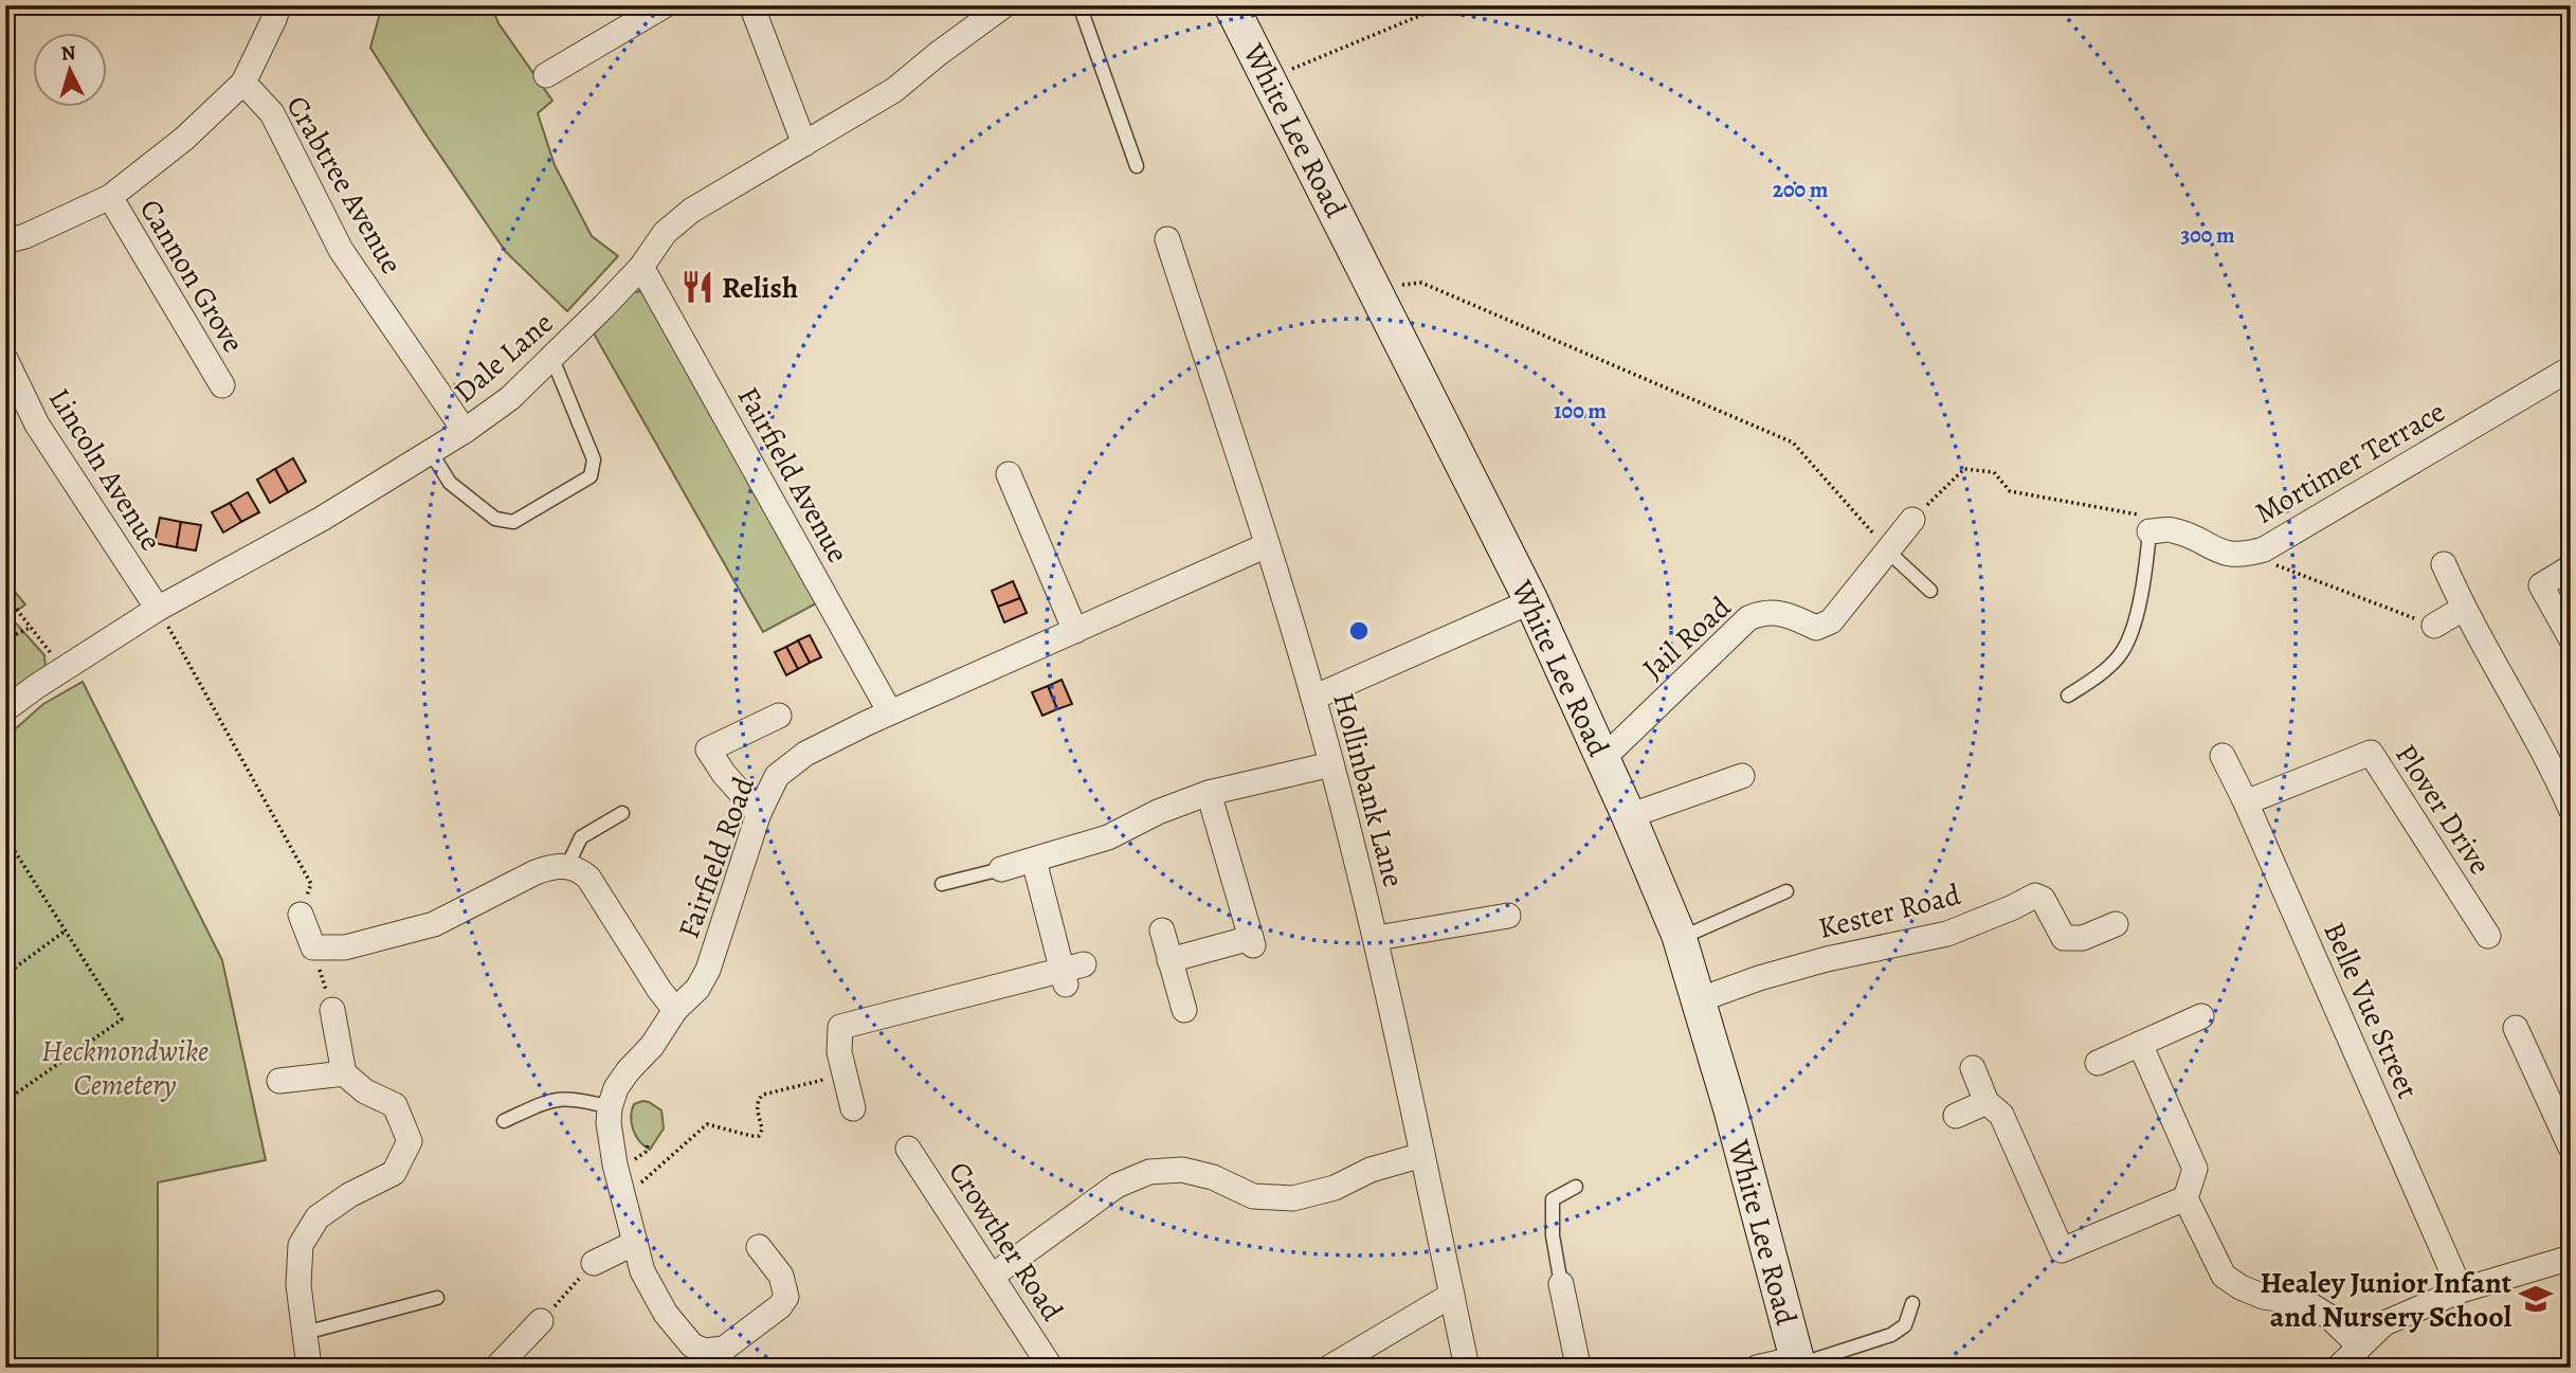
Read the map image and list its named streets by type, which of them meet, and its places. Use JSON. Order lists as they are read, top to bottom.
{
  "streets": {
    "main road": ["White Lee Road"],
    "street": [
      "Crabtree Avenue",
      "Cannon Grove",
      "Dale Lane",
      "Mortimer Terrace",
      "Lincoln Avenue",
      "Fairfield Avenue",
      "Jail Road",
      "Hollinbank Lane",
      "Plover Drive",
      "Fairfield Road",
      "Kester Road",
      "Belle Vue Street",
      "Crowther Road"
    ]
  },
  "crossings": [
    ["White Lee Road", "Jail Road"],
    ["White Lee Road", "Kester Road"],
    ["Crabtree Avenue", "Dale Lane"],
    ["Dale Lane", "Lincoln Avenue"],
    ["Dale Lane", "Fairfield Avenue"],
    ["Fairfield Avenue", "Fairfield Road"],
    ["Hollinbank Lane", "Fairfield Road"],
    ["Plover Drive", "Belle Vue Street"]
  ],
  "parks": ["Heckmondwike Cemetery"],
  "places": {
    "restaurant": ["Relish"],
    "school or university": ["Healey Junior Infant and Nursery School"]
  },
  "north": "top",
  "rings": ["200 m", "300 m", "100 m"]
}
